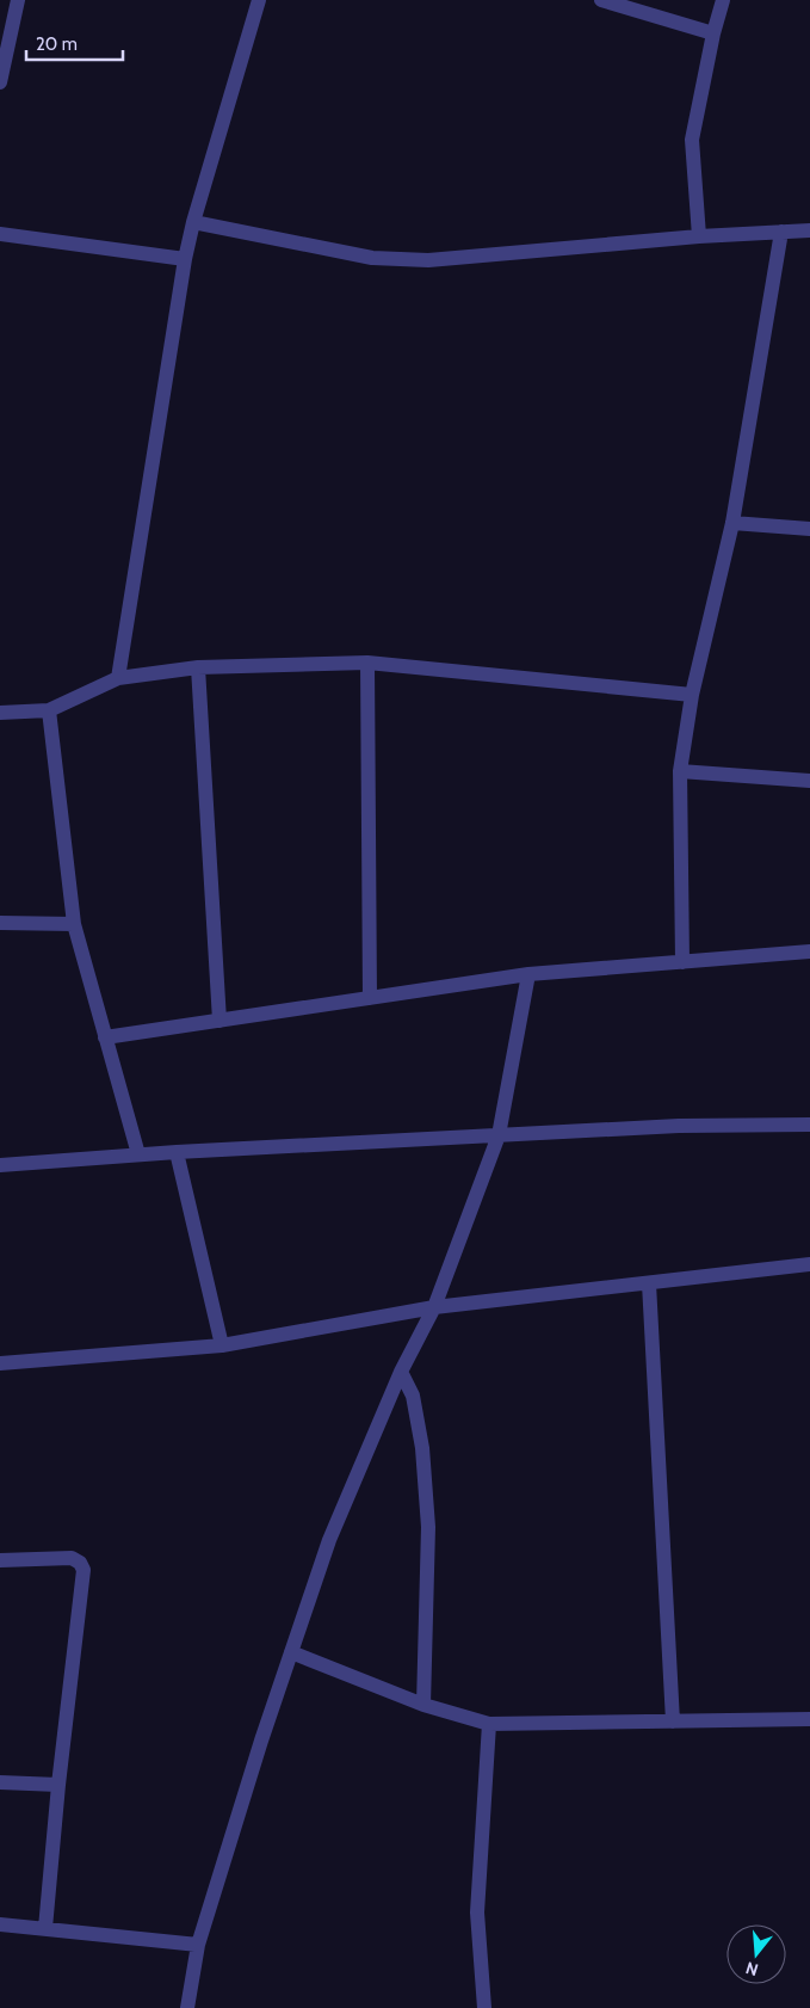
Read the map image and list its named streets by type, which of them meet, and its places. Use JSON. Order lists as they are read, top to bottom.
{
  "scale_bar": "20 m",
  "north": "bottom"
}
